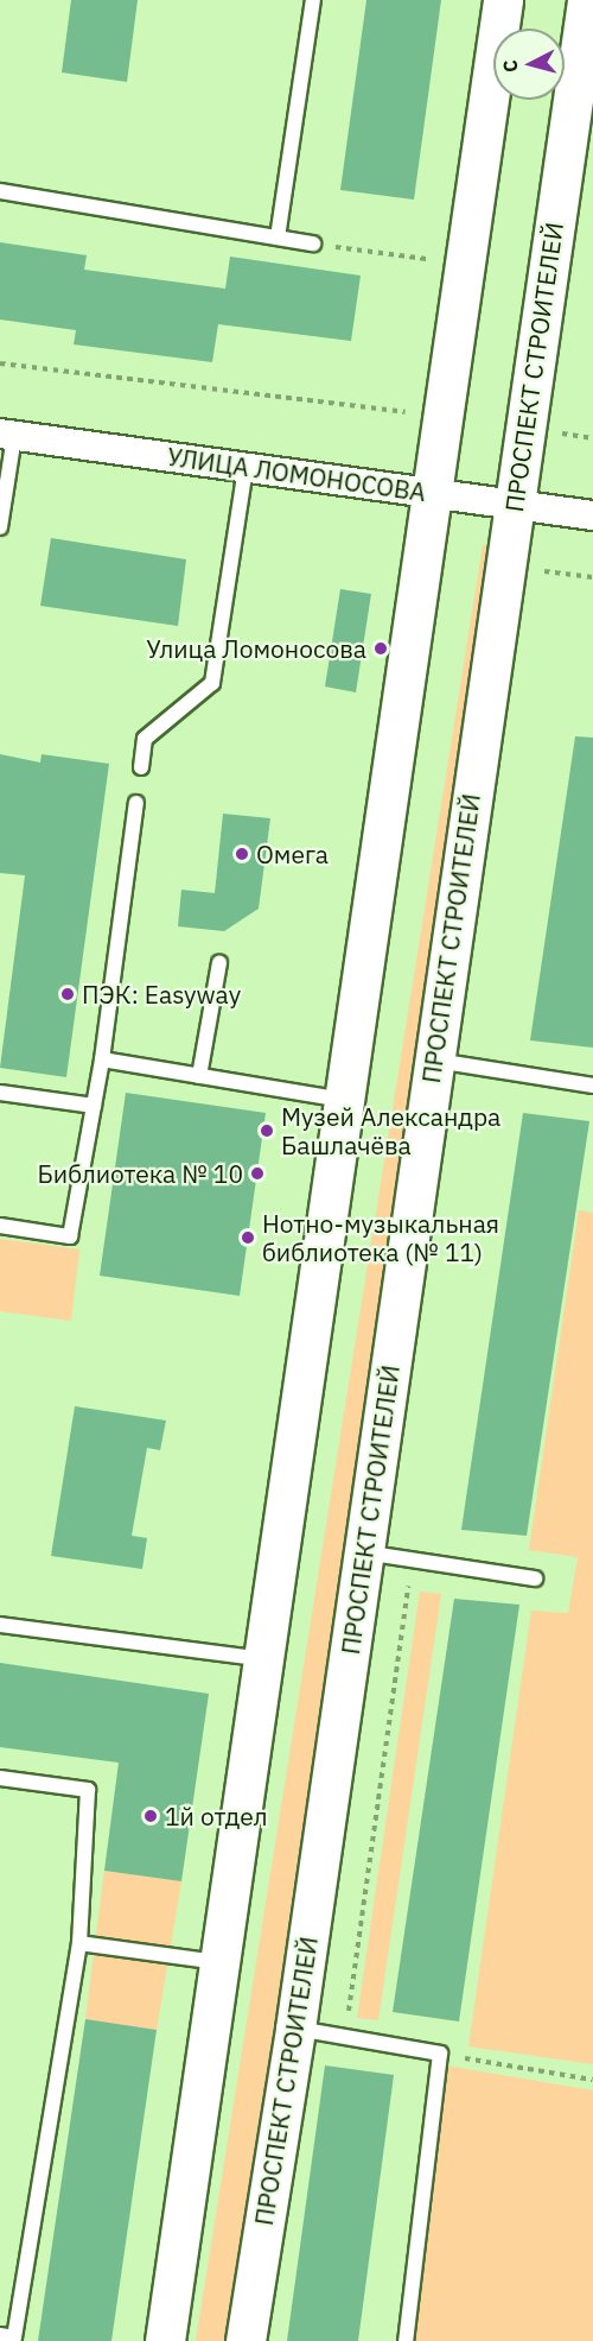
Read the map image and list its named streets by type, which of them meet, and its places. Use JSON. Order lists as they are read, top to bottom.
{
  "streets": {
    "main road": ["ПРОСПЕКТ СТРОИТЕЛЕЙ"],
    "street": ["УЛИЦА ЛОМОНОСОВА"]
  },
  "crossings": [
    ["ПРОСПЕКТ СТРОИТЕЛЕЙ", "УЛИЦА ЛОМОНОСОВА"]
  ],
  "places": [
    "Улица Ломоносова",
    "Омега",
    "ПЭК: Easyway",
    "Музей Александра Башлачёва",
    "Библиотека № 10",
    "Нотно-музыкальная библиотека (№ 11)",
    "1й отдел"
  ],
  "north": "left"
}
